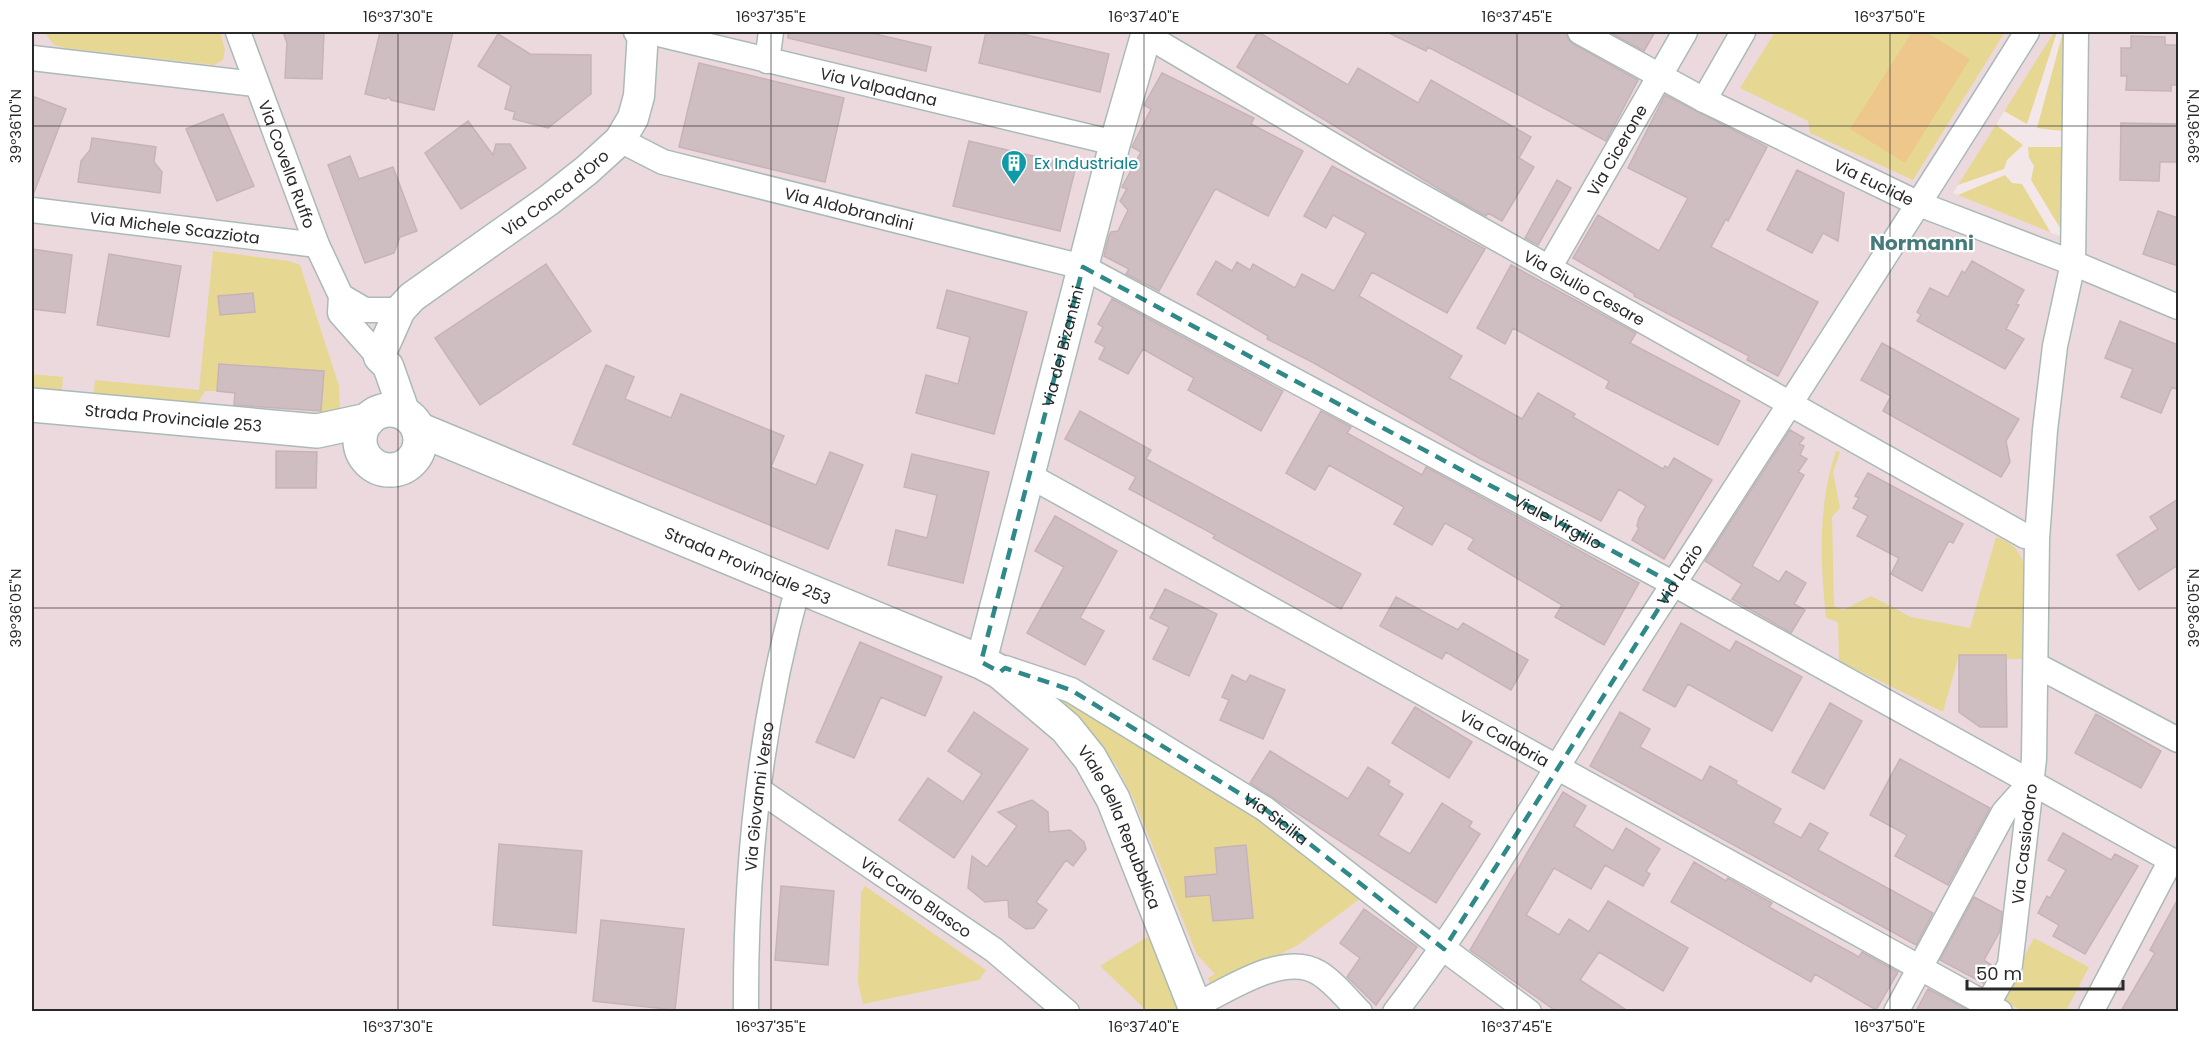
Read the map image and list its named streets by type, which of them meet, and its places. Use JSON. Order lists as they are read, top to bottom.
{
  "streets": {
    "main road": ["Strada Provinciale 253", "Viale della Repubblica"],
    "street": [
      "Via Valpadana",
      "Via Cicerone",
      "Via Covella Ruffo",
      "Via Euclide",
      "Via Conca d'Oro",
      "Via Aldobrandini",
      "Via Michele Scazziota",
      "Via Giulio Cesare",
      "Via dei Bizantini",
      "Viale Virgilio",
      "Via Lazio",
      "Via Calabria",
      "Via Giovanni Verso",
      "Via Sicilia",
      "Via Cassiodoro",
      "Via Carlo Blasco"
    ]
  },
  "crossings": [
    ["Via Valpadana", "Via Conca d'Oro"],
    ["Via Valpadana", "Via dei Bizantini"],
    ["Via Cicerone", "Via Euclide"],
    ["Via Cicerone", "Via Giulio Cesare"],
    ["Via Covella Ruffo", "Via Michele Scazziota"],
    ["Via Covella Ruffo", "Strada Provinciale 253"],
    ["Via Euclide", "Via Lazio"],
    ["Via Conca d'Oro", "Via Aldobrandini"],
    ["Via Aldobrandini", "Via dei Bizantini"],
    ["Via Aldobrandini", "Viale Virgilio"],
    ["Via Giulio Cesare", "Via dei Bizantini"],
    ["Via Giulio Cesare", "Via Lazio"],
    ["Via dei Bizantini", "Strada Provinciale 253"],
    ["Via dei Bizantini", "Viale Virgilio"],
    ["Via dei Bizantini", "Via Calabria"],
    ["Via dei Bizantini", "Via Sicilia"],
    ["Via dei Bizantini", "Viale della Repubblica"],
    ["Strada Provinciale 253", "Via Giovanni Verso"],
    ["Strada Provinciale 253", "Via Sicilia"],
    ["Strada Provinciale 253", "Viale della Repubblica"],
    ["Viale Virgilio", "Via Lazio"],
    ["Viale Virgilio", "Via Cassiodoro"],
    ["Via Lazio", "Via Calabria"],
    ["Via Lazio", "Via Sicilia"],
    ["Via Calabria", "Via Cassiodoro"],
    ["Via Giovanni Verso", "Via Carlo Blasco"],
    ["Via Sicilia", "Viale della Repubblica"]
  ],
  "districts": ["Normanni"],
  "places": {
    "building": ["Ex Industriale"]
  },
  "scale_bar": "50 m",
  "coordinates": [
    "16°37'30\"E",
    "16°37'35\"E",
    "16°37'40\"E",
    "16°37'45\"E",
    "16°37'50\"E",
    "39°36'10\"N",
    "39°36'05\"N"
  ]
}
